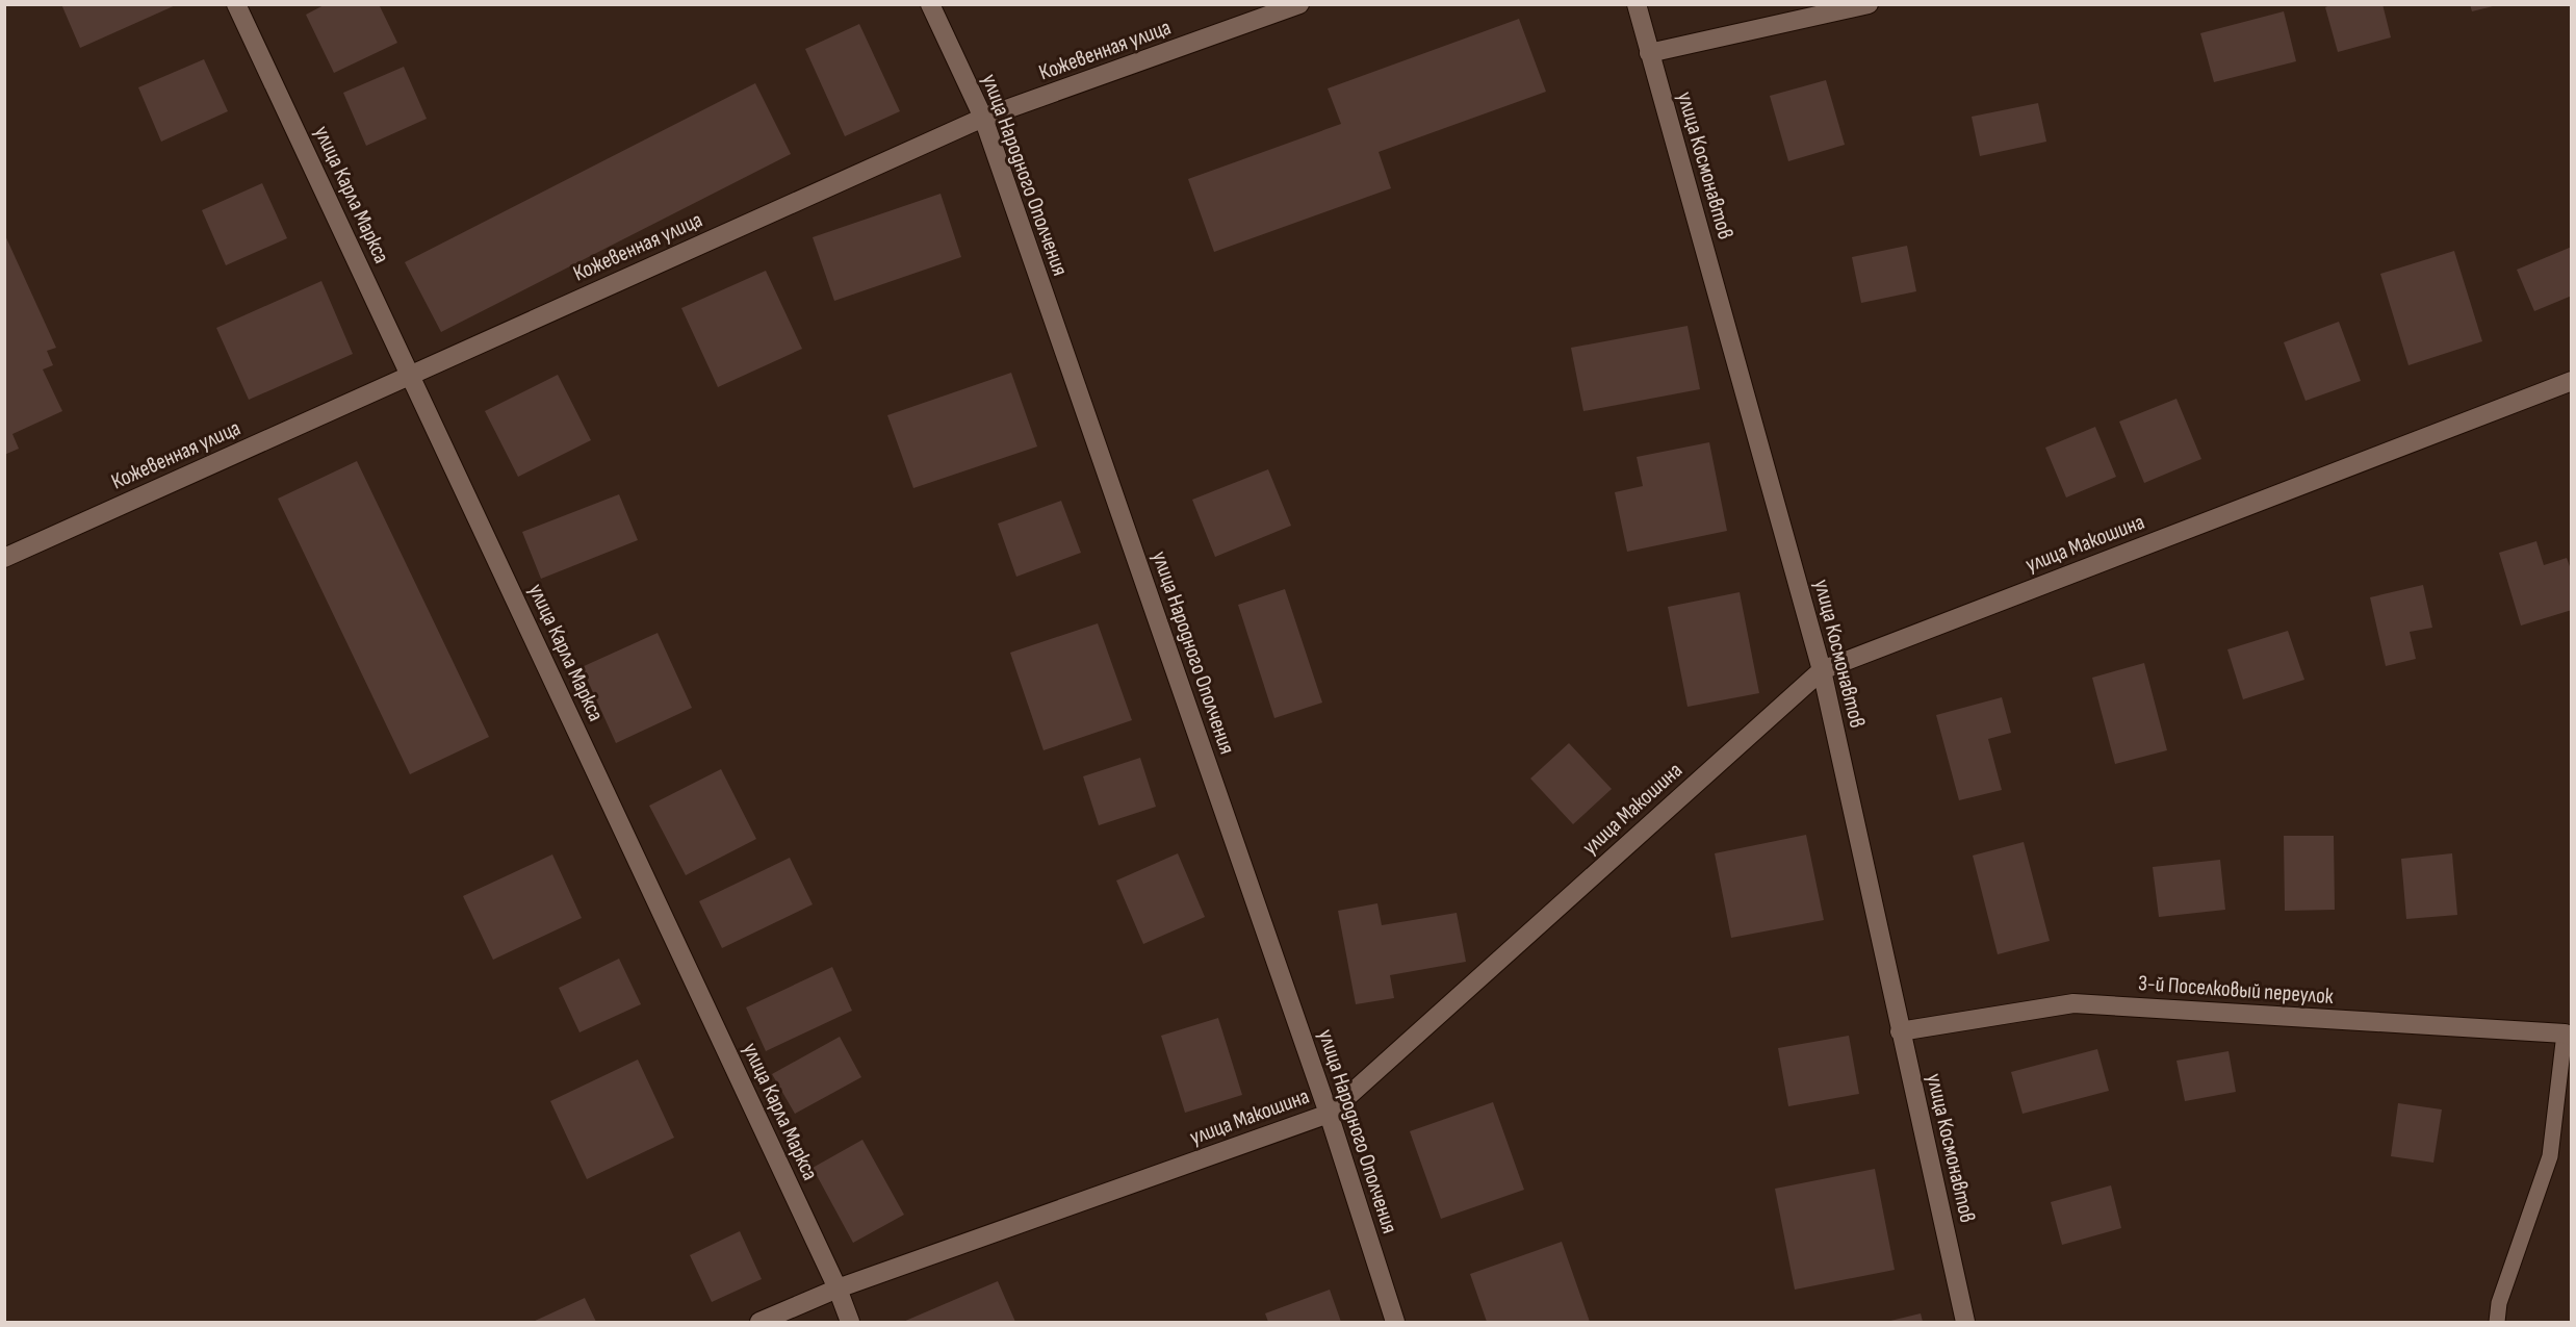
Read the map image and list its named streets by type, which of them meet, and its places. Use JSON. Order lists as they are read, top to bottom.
{
  "streets": {
    "street": [
      "Кожевенная улица",
      "улица Космонавтов",
      "улица Народного Ополчения",
      "улица Карла Маркса",
      "улица Макошина",
      "3-й Поселковый переулок"
    ]
  },
  "crossings": [
    ["Кожевенная улица", "улица Народного Ополчения"],
    ["Кожевенная улица", "улица Карла Маркса"],
    ["улица Космонавтов", "улица Макошина"],
    ["улица Космонавтов", "3-й Поселковый переулок"],
    ["улица Народного Ополчения", "улица Макошина"],
    ["улица Карла Маркса", "улица Макошина"]
  ]
}
